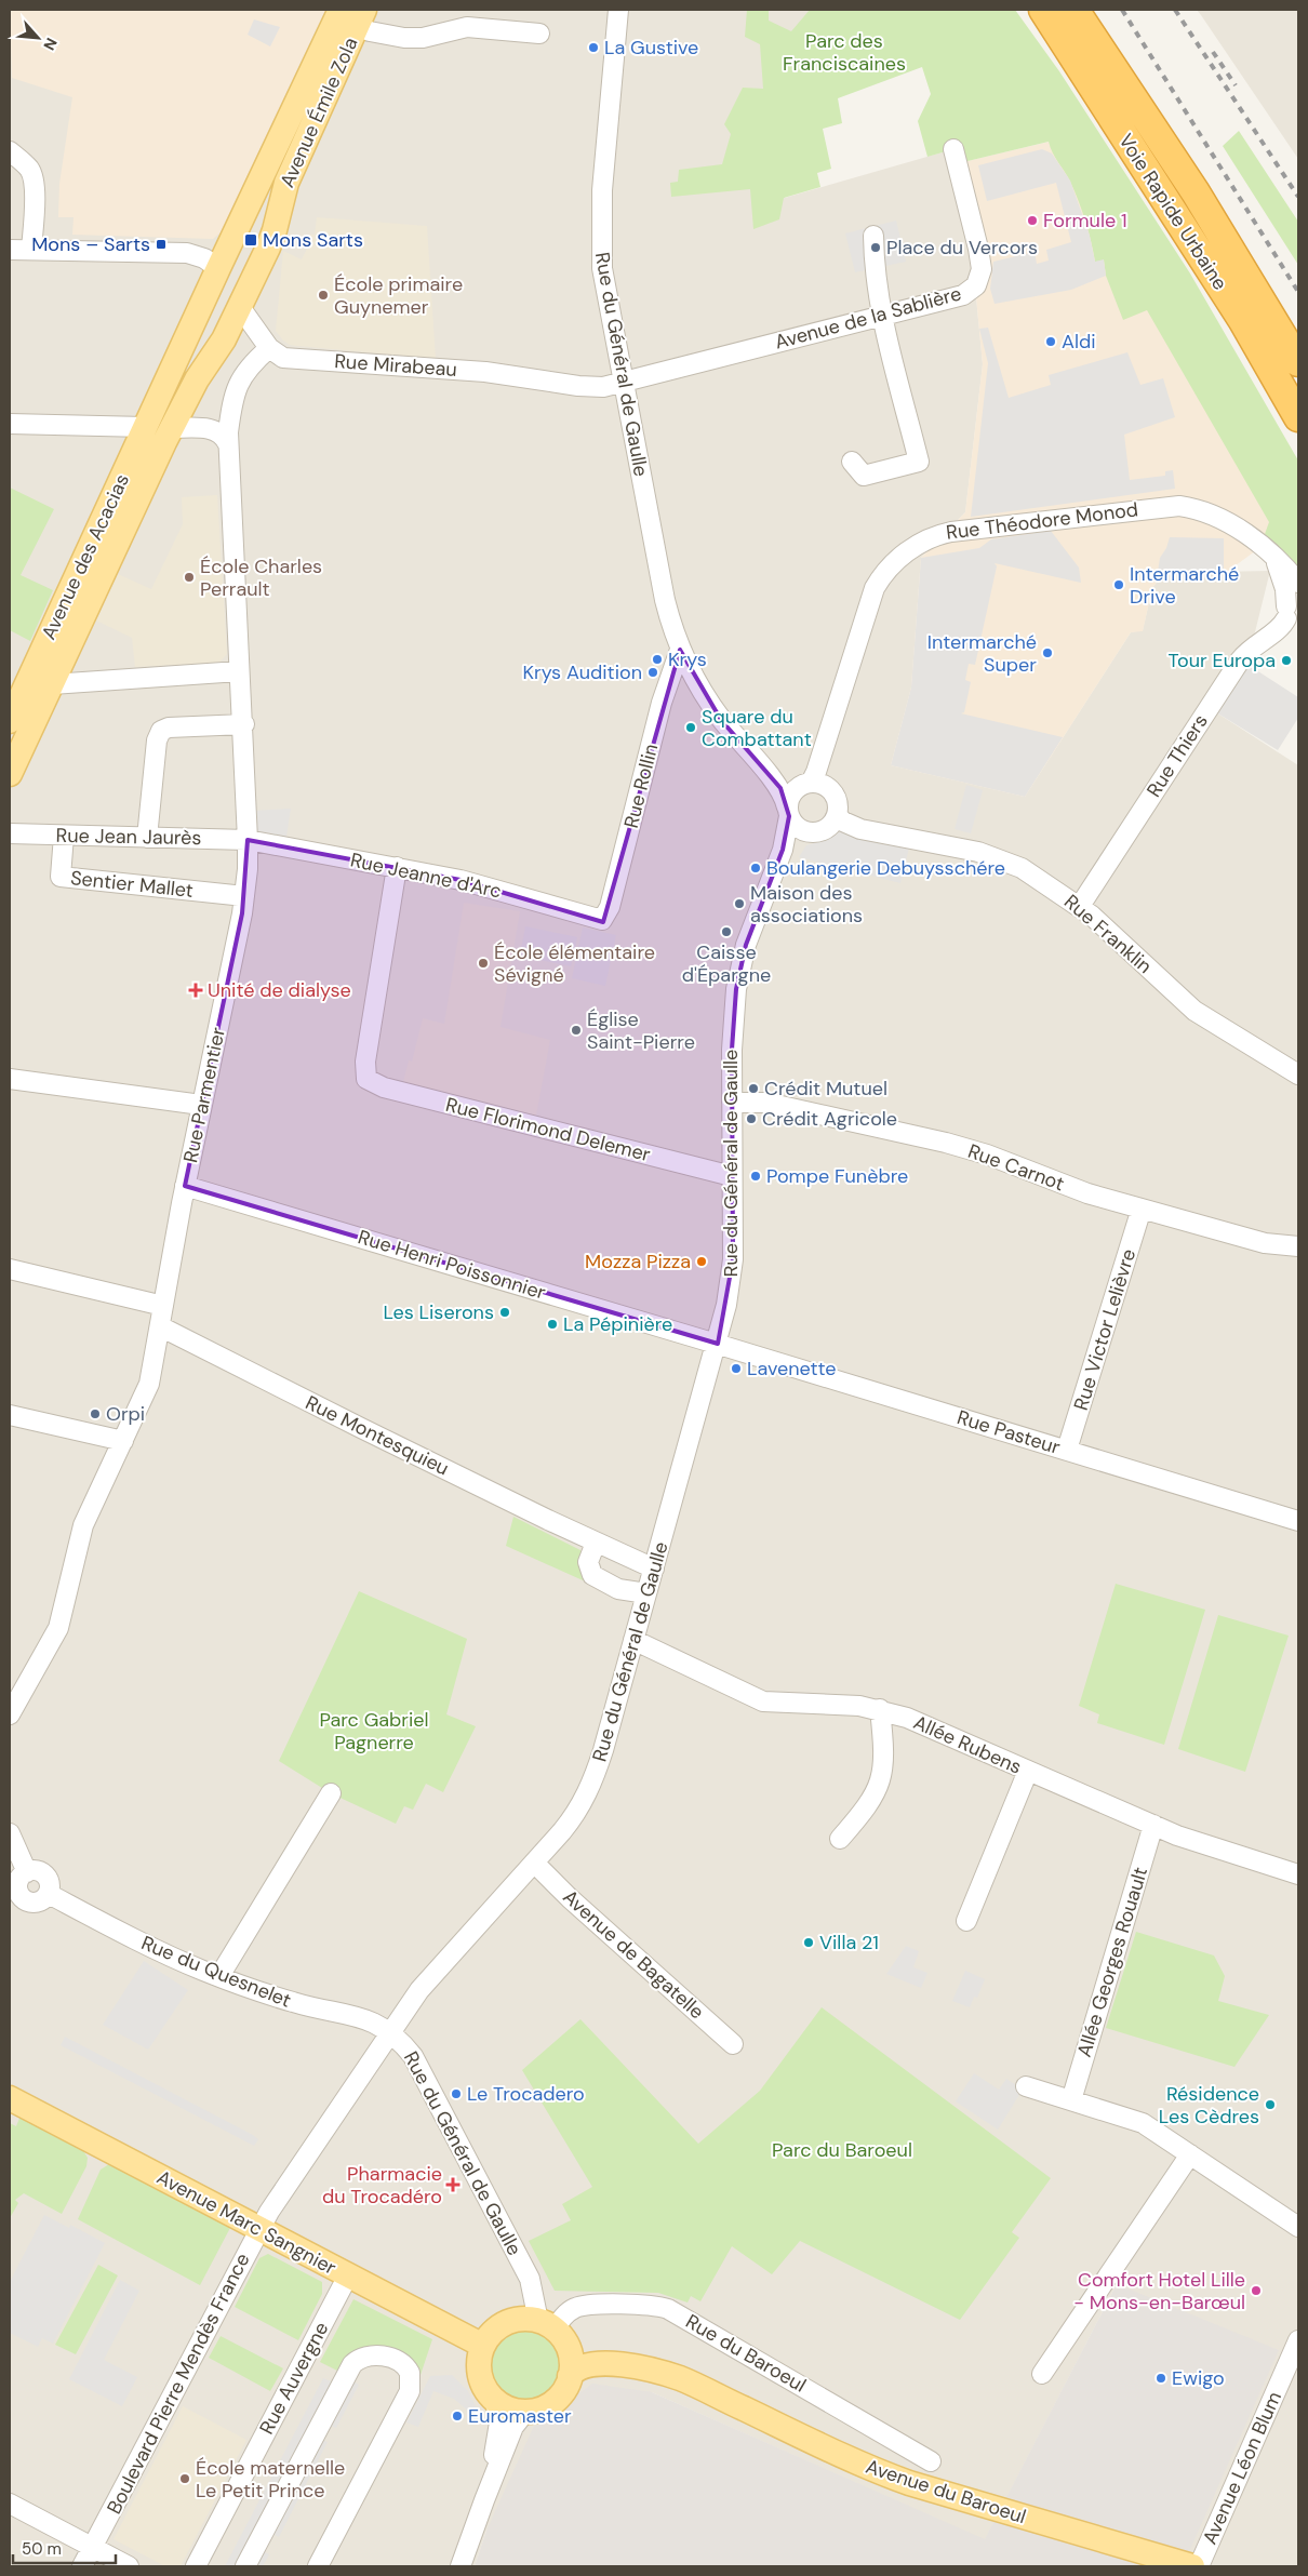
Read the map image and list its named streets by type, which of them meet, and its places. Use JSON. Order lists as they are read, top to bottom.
{
  "streets": {
    "highway": ["Voie Rapide Urbaine"],
    "main road": [
      "Avenue Émile Zola",
      "Avenue des Acacias",
      "Avenue Marc Sangnier",
      "Avenue du Baroeul"
    ],
    "street": [
      "Avenue de la Sablière",
      "Rue du Général de Gaulle",
      "Rue Mirabeau",
      "Rue Théodore Monod",
      "Rue Thiers",
      "Rue Rollin",
      "Rue Jean Jaurès",
      "Rue Jeanne d'Arc",
      "Sentier Mallet",
      "Rue Franklin",
      "Rue Parmentier",
      "Rue Florimond Delemer",
      "Rue Carnot",
      "Rue Henri Poissonnier",
      "Rue Victor Lelièvre",
      "Rue Pasteur",
      "Rue Montesquieu",
      "Allée Rubens",
      "Avenue de Bagatelle",
      "Allée Georges Rouault",
      "Rue du Quesnelet",
      "Rue du Baroeul",
      "Rue Auvergne",
      "Boulevard Pierre Mendès France",
      "Avenue Léon Blum"
    ]
  },
  "crossings": [
    ["Avenue Émile Zola", "Avenue des Acacias"],
    ["Avenue de la Sablière", "Rue du Général de Gaulle"],
    ["Avenue de la Sablière", "Rue Mirabeau"],
    ["Rue du Général de Gaulle", "Rue Mirabeau"],
    ["Rue du Général de Gaulle", "Rue Théodore Monod"],
    ["Rue du Général de Gaulle", "Rue Rollin"],
    ["Rue du Général de Gaulle", "Rue Franklin"],
    ["Rue du Général de Gaulle", "Rue Florimond Delemer"],
    ["Rue du Général de Gaulle", "Rue Carnot"],
    ["Rue du Général de Gaulle", "Rue Henri Poissonnier"],
    ["Rue du Général de Gaulle", "Rue Pasteur"],
    ["Rue du Général de Gaulle", "Rue Montesquieu"],
    ["Rue du Général de Gaulle", "Allée Rubens"],
    ["Rue du Général de Gaulle", "Avenue de Bagatelle"],
    ["Rue du Général de Gaulle", "Rue du Quesnelet"],
    ["Rue du Général de Gaulle", "Avenue Marc Sangnier"],
    ["Rue du Général de Gaulle", "Rue du Baroeul"],
    ["Rue du Général de Gaulle", "Boulevard Pierre Mendès France"],
    ["Rue du Général de Gaulle", "Avenue du Baroeul"],
    ["Rue Mirabeau", "Rue Parmentier"],
    ["Rue Théodore Monod", "Rue Franklin"],
    ["Rue Thiers", "Rue Franklin"],
    ["Rue Rollin", "Rue Jeanne d'Arc"],
    ["Rue Jean Jaurès", "Rue Jeanne d'Arc"],
    ["Rue Jean Jaurès", "Sentier Mallet"],
    ["Rue Jean Jaurès", "Rue Parmentier"],
    ["Rue Jeanne d'Arc", "Rue Parmentier"],
    ["Rue Jeanne d'Arc", "Rue Florimond Delemer"],
    ["Sentier Mallet", "Rue Parmentier"],
    ["Rue Parmentier", "Rue Henri Poissonnier"],
    ["Rue Parmentier", "Rue Montesquieu"],
    ["Rue Carnot", "Rue Victor Lelièvre"],
    ["Rue Henri Poissonnier", "Rue Pasteur"],
    ["Rue Victor Lelièvre", "Rue Pasteur"],
    ["Allée Rubens", "Allée Georges Rouault"],
    ["Rue du Quesnelet", "Boulevard Pierre Mendès France"],
    ["Avenue Marc Sangnier", "Rue du Baroeul"],
    ["Avenue Marc Sangnier", "Rue Auvergne"],
    ["Avenue Marc Sangnier", "Boulevard Pierre Mendès France"],
    ["Avenue Marc Sangnier", "Avenue du Baroeul"],
    ["Rue du Baroeul", "Avenue du Baroeul"]
  ],
  "parks": ["Parc des Franciscaines", "Parc Gabriel Pagnerre", "Parc du Baroeul"],
  "places": {
    "other": [
      "La Gustive",
      "Formule 1",
      "Place du Vercors",
      "École primaire Guynemer",
      "Aldi",
      "École Charles Perrault",
      "Intermarché Drive",
      "Intermarché Super",
      "Krys",
      "Tour Europa",
      "Krys Audition",
      "Square du Combattant",
      "Boulangerie Debuysschére",
      "Maison des associations",
      "Caisse d'Épargne",
      "École élémentaire Sévigné",
      "Église Saint-Pierre",
      "Crédit Mutuel",
      "Crédit Agricole",
      "Pompe Funèbre",
      "Mozza Pizza",
      "Les Liserons",
      "La Pépinière",
      "Lavenette",
      "Orpi",
      "Villa 21",
      "Le Trocadero",
      "Résidence Les Cèdres",
      "Comfort Hotel Lille - Mons-en-Barœul",
      "Ewigo",
      "Euromaster",
      "École maternelle Le Petit Prince"
    ],
    "transit": ["Mons Sarts", "Mons – Sarts"],
    "health": ["Unité de dialyse", "Pharmacie du Trocadéro"]
  },
  "scale_bar": "50 m",
  "north": "bottom right"
}
